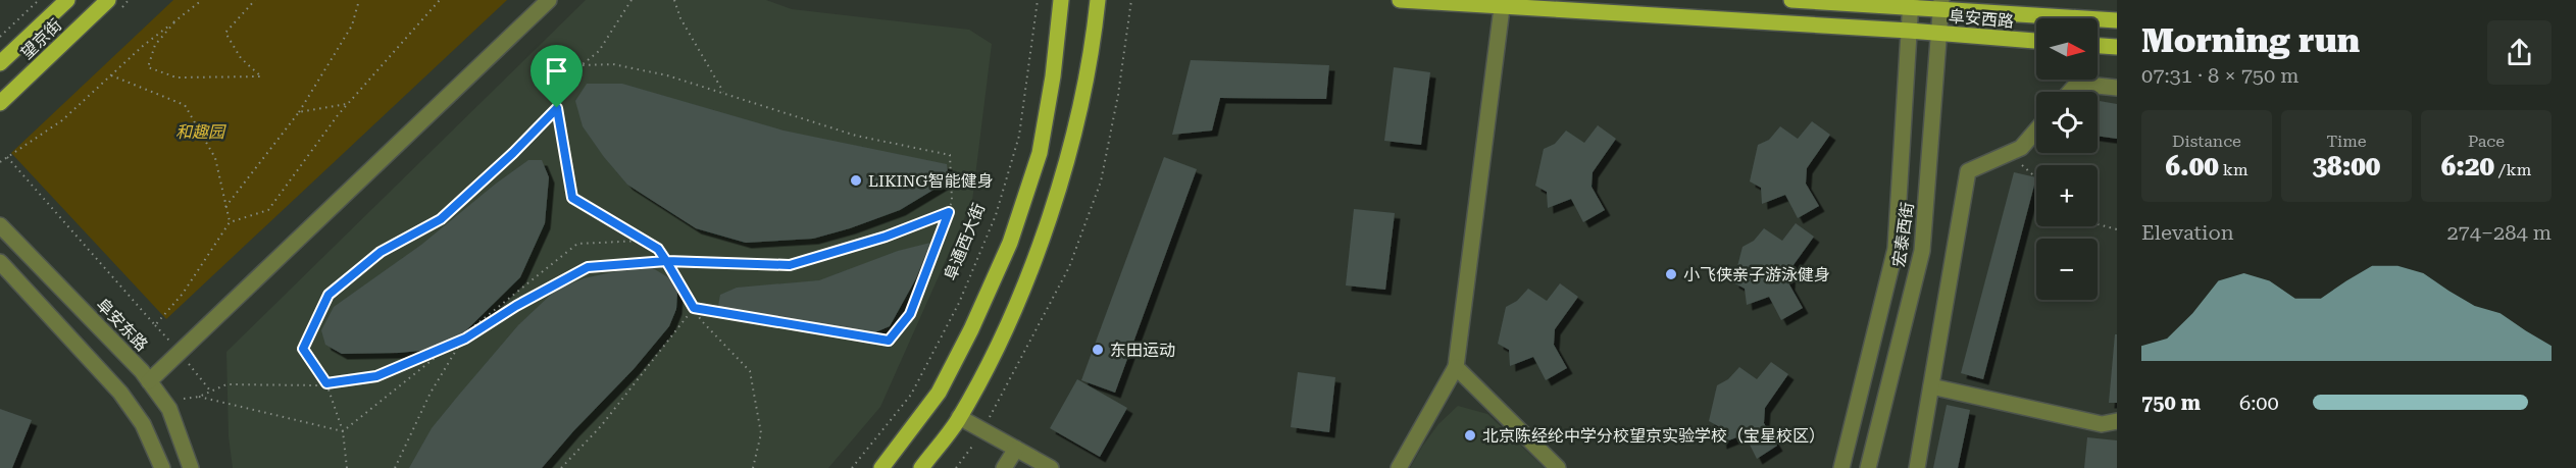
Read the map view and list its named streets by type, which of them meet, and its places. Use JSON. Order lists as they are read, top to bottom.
{
  "streets": {
    "main road": ["阜安西路", "望京街"],
    "street": ["宏泰西街", "阜安东路"],
    "path": ["阜通西大街"]
  },
  "crossings": [
    ["阜安西路", "宏泰西街"]
  ],
  "parks": ["和趣园"],
  "places": [
    "LIKING智能健身",
    "小飞侠亲子游泳健身",
    "东田运动",
    "北京陈经纶中学分校望京实验学校（宝星校区）"
  ],
  "north": "right",
  "page": {
    "heading": ["Morning run", "07:31 · 8 × 750 m"],
    "map_buttons": ["+", "−"],
    "stats": [
      ["Distance", "6.00 km"],
      ["Time", "38:00"],
      ["Pace", "6:20 /km"]
    ],
    "chart": ["Elevation", "274–284 m"],
    "list": [
      {
        "name": "750 m",
        "note": "6:00"
      }
    ]
  }
}
